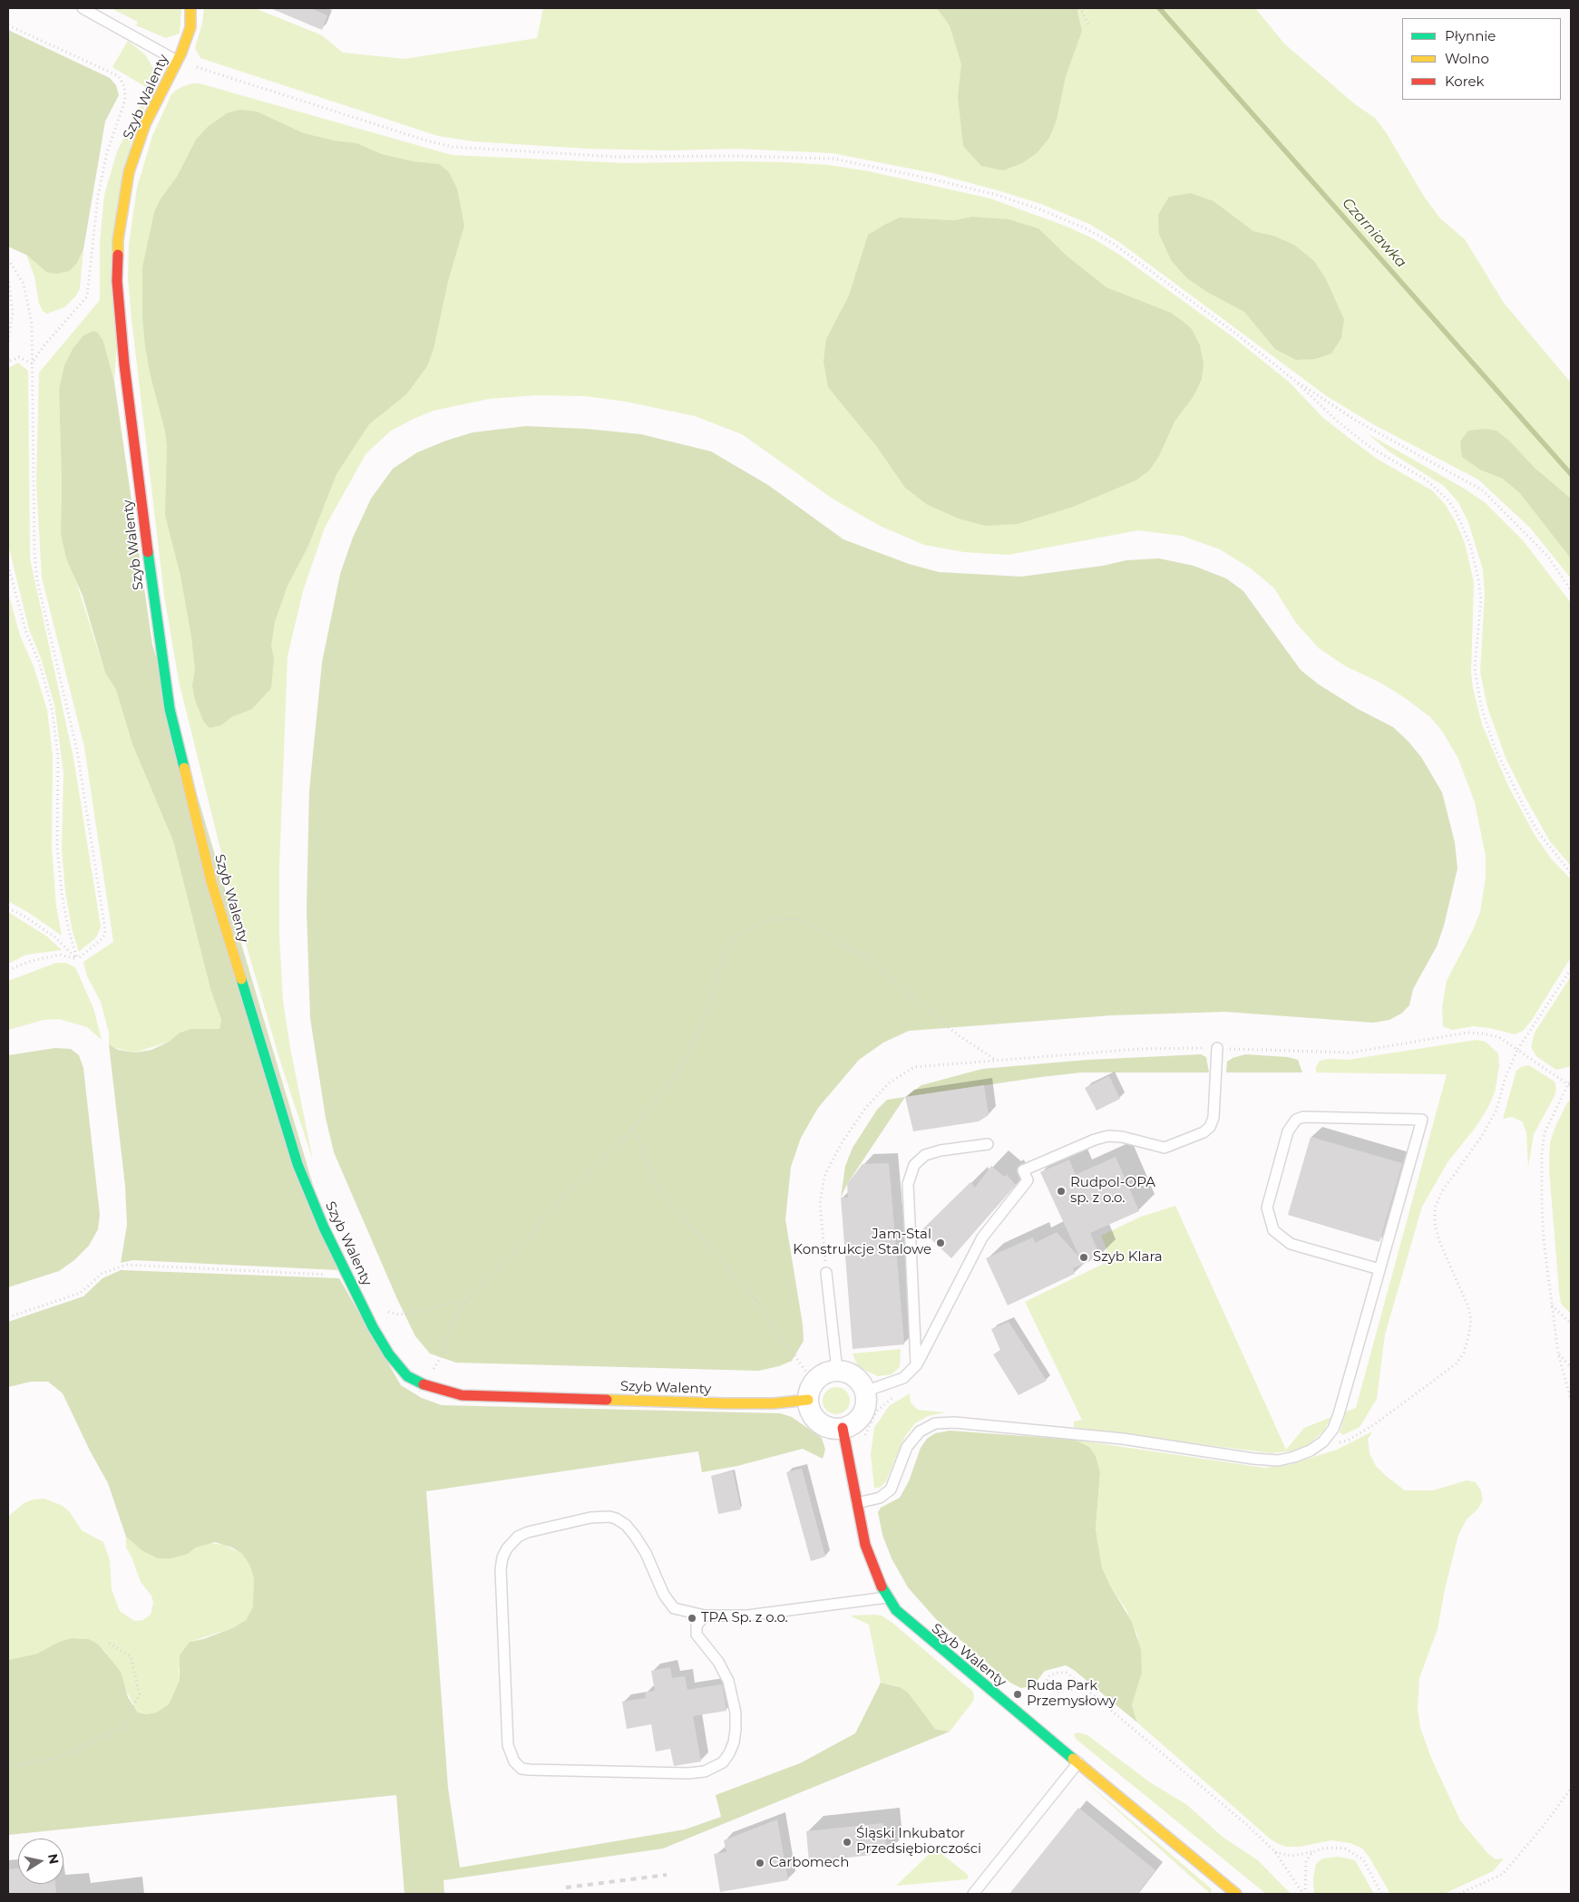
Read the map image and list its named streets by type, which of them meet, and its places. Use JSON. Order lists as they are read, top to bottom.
{
  "streets": {
    "street": ["Szyb Walenty"]
  },
  "water": ["Czarniawka"],
  "places": [
    "Rudpol-OPA sp. z o.o.",
    "Jam-Stal Konstrukcje Stalowe",
    "Szyb Klara",
    "TPA Sp. z o.o.",
    "Ruda Park Przemysłowy",
    "Śląski Inkubator Przedsiębiorczości",
    "Carbomech"
  ],
  "legend": ["Płynnie", "Wolno", "Korek"],
  "north": "right"
}
